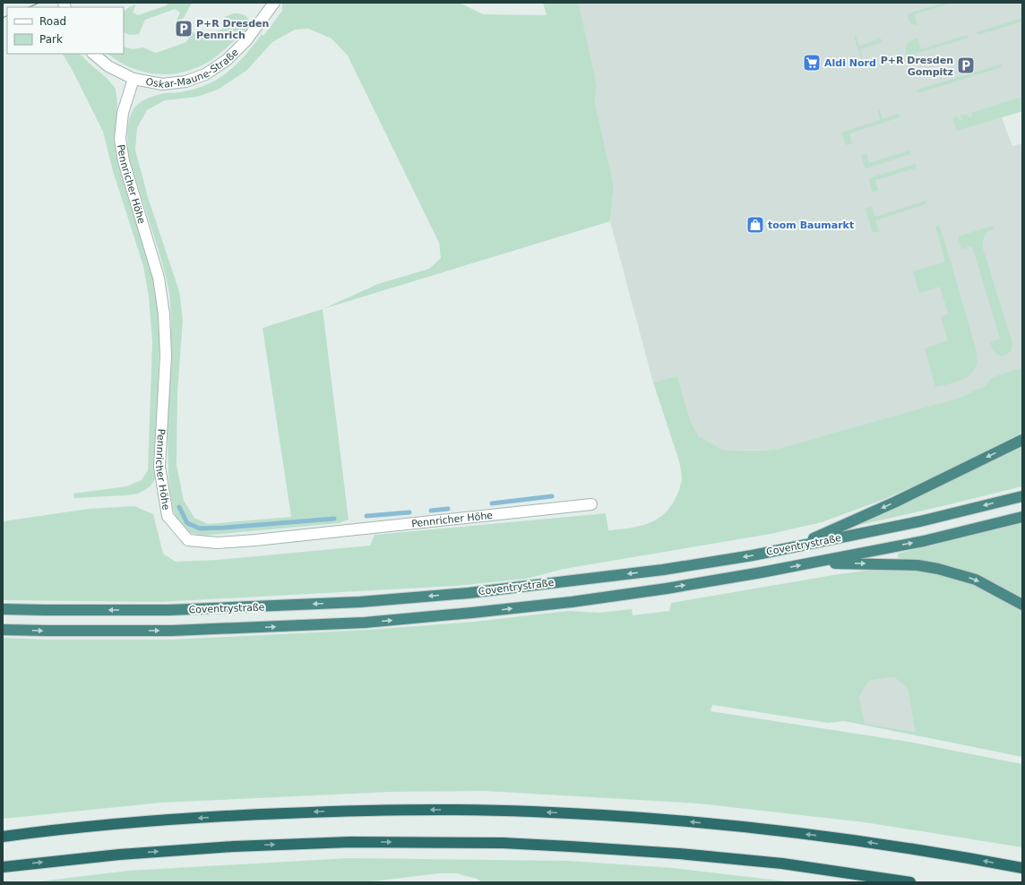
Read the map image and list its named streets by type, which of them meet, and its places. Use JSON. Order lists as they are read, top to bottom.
{
  "streets": {
    "highway": ["Coventrystraße"],
    "street": ["Oskar-Maune-Straße", "Pennricher Höhe"]
  },
  "crossings": [
    ["Oskar-Maune-Straße", "Pennricher Höhe"]
  ],
  "places": {
    "parking": ["P+R Dresden Pennrich", "P+R Dresden Gompitz"],
    "supermarket": ["Aldi Nord"],
    "shop": ["toom Baumarkt"]
  },
  "legend": ["Road", "Park"]
}
